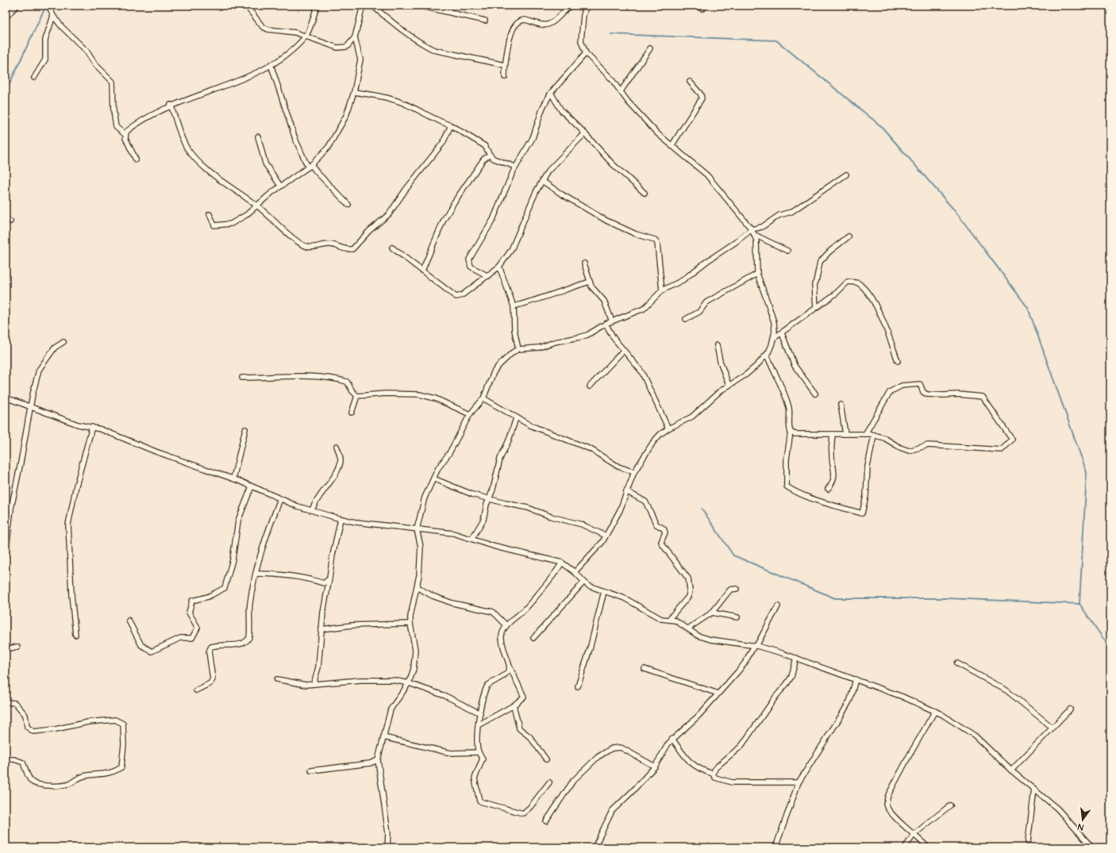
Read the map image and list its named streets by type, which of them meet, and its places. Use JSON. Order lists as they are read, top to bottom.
{
  "north": "bottom"
}
